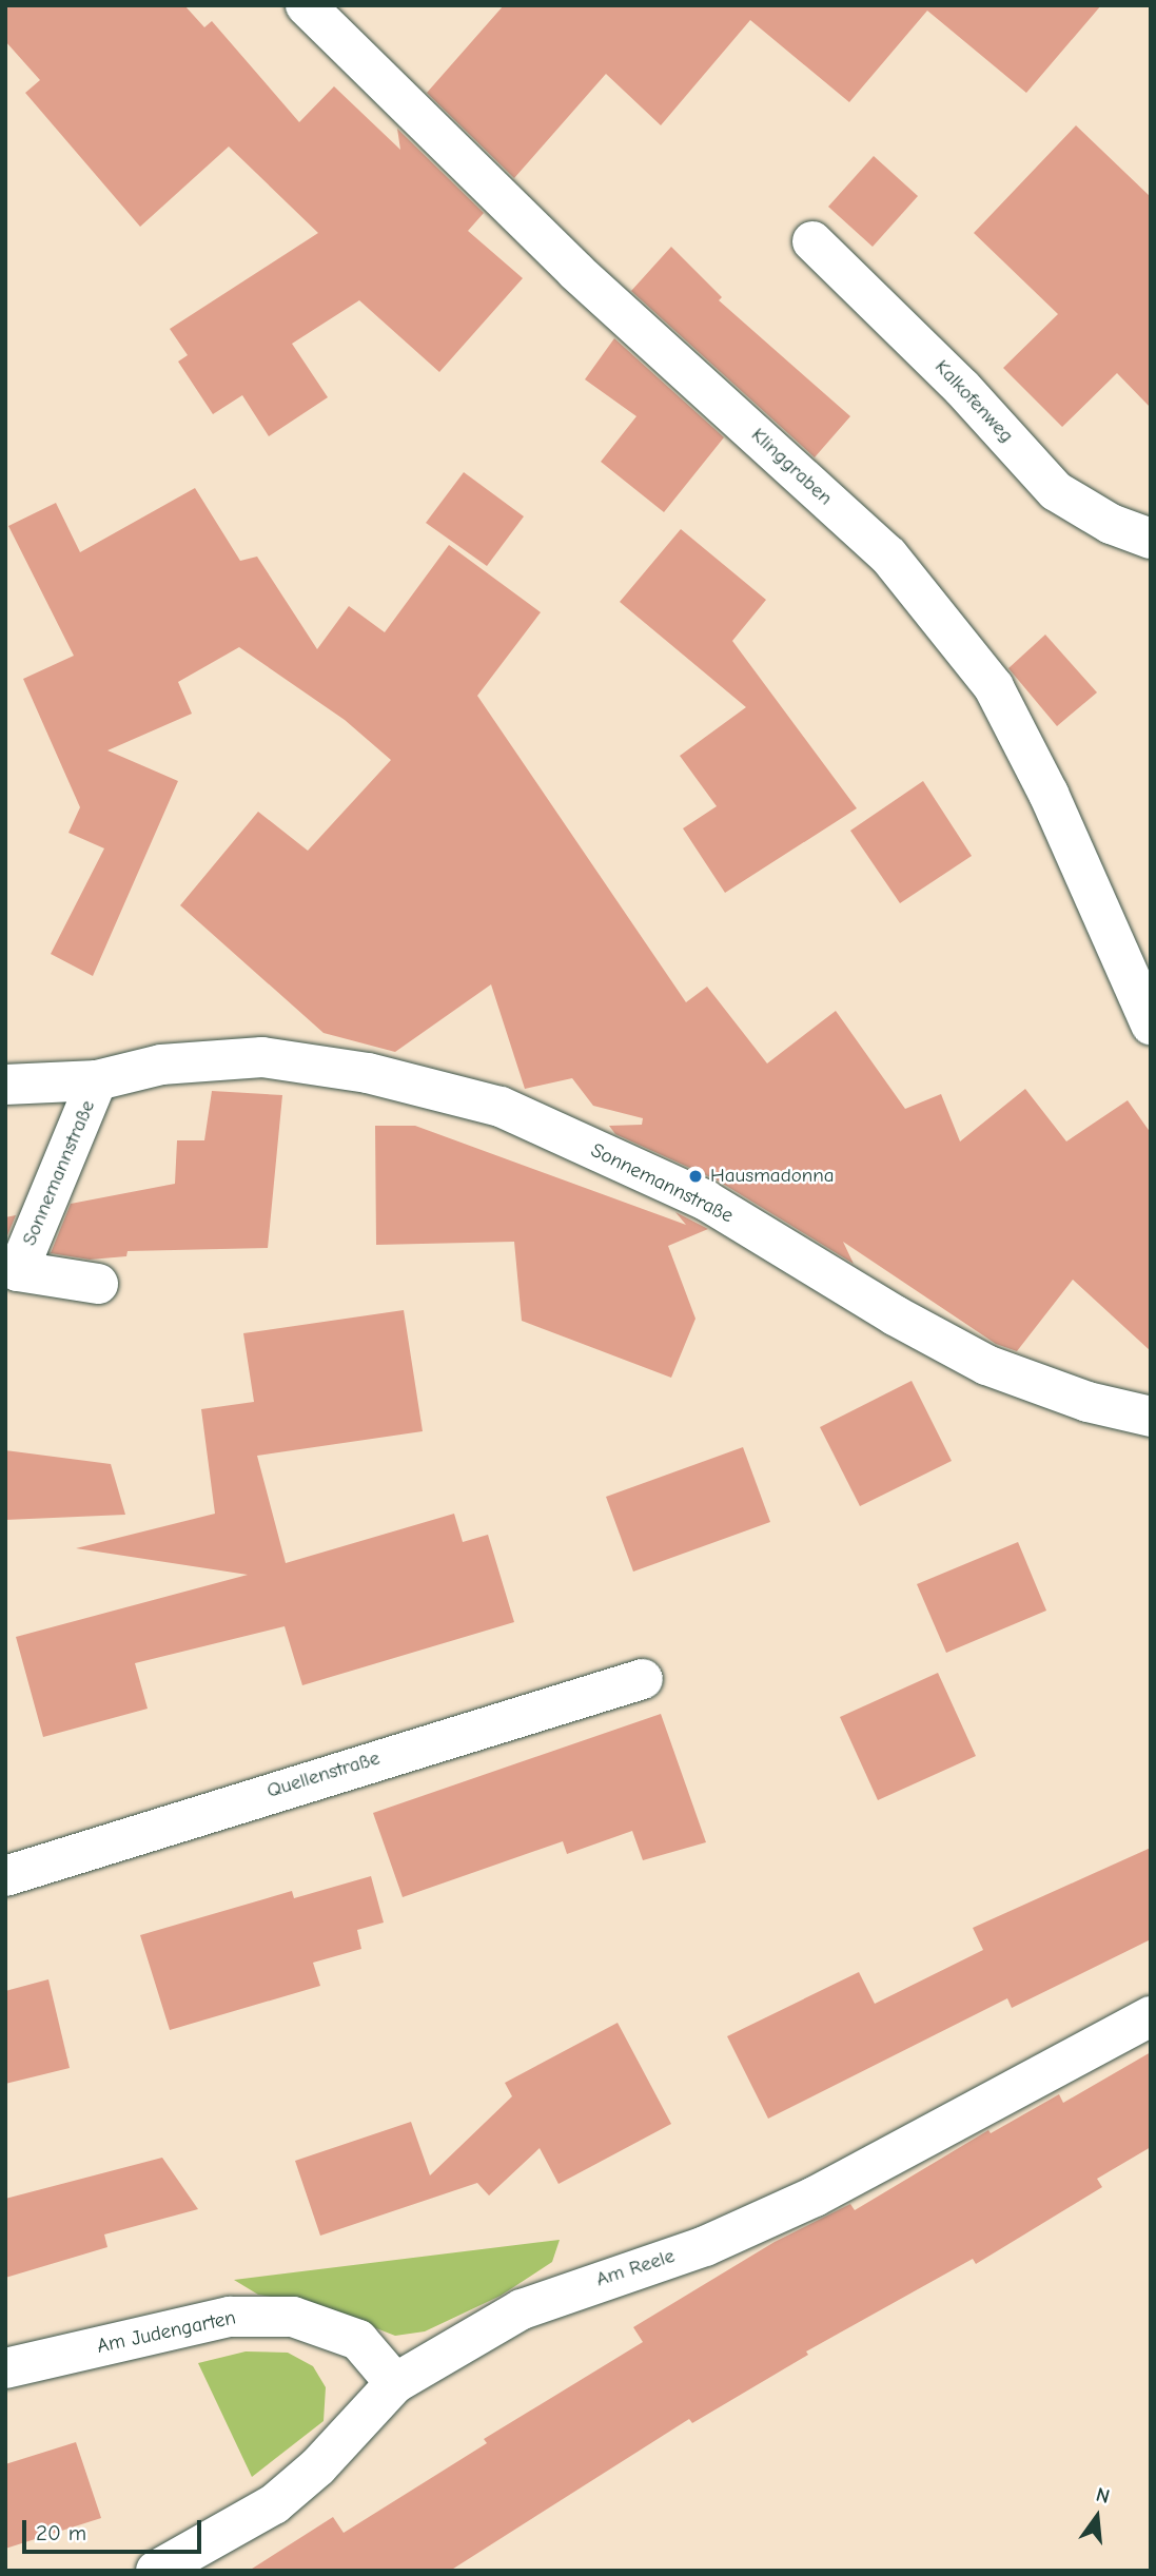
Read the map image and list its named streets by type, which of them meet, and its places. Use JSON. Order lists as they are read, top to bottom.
{
  "streets": {
    "street": [
      "Kalkofenweg",
      "Klinggraben",
      "Sonnemannstraße",
      "Quellenstraße",
      "Am Reele",
      "Am Judengarten"
    ]
  },
  "crossings": [
    ["Am Reele", "Am Judengarten"]
  ],
  "places": ["Hausmadonna"],
  "scale_bar": "20 m",
  "north": "top"
}
